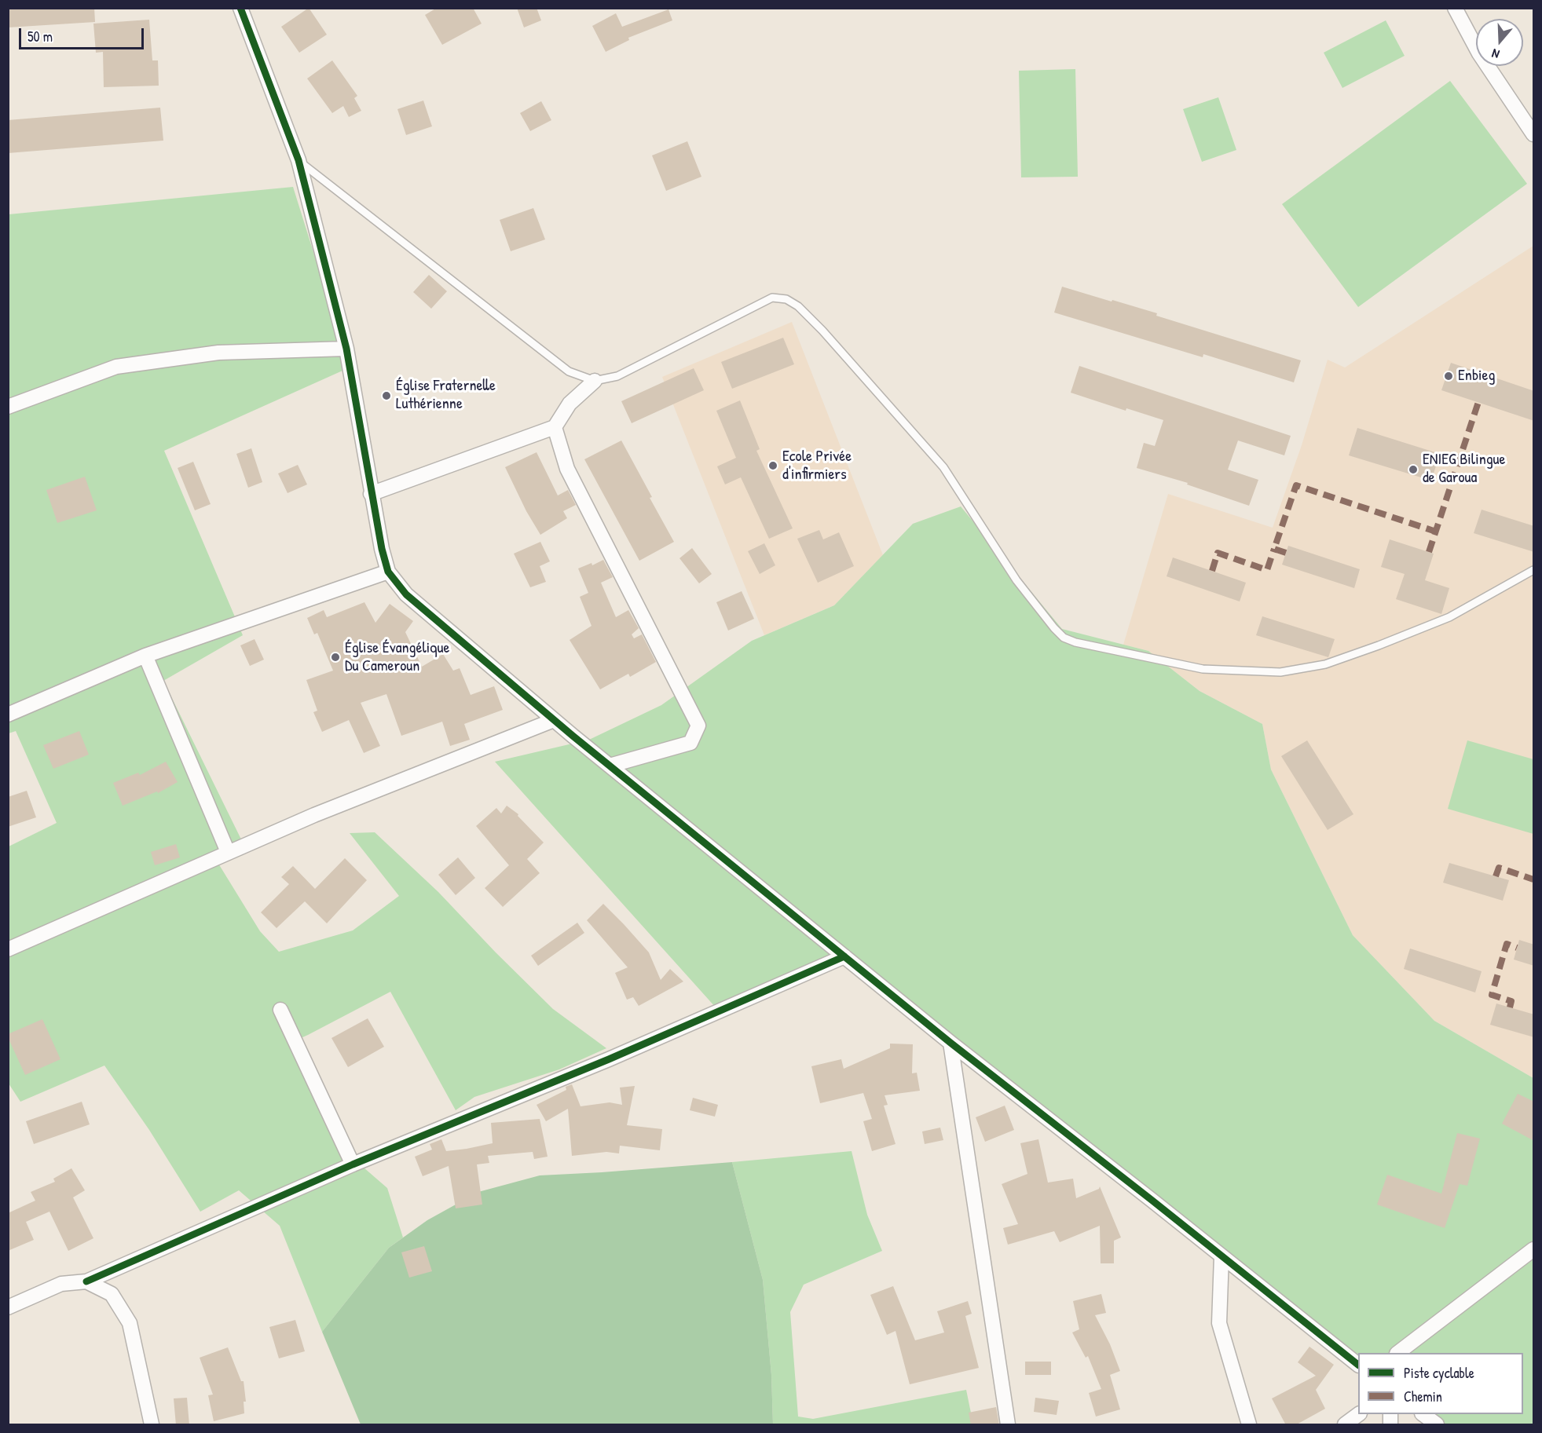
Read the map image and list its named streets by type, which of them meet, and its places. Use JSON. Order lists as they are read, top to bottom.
{
  "places": [
    "Enbieg",
    "Église Fraternelle Luthérienne",
    "Ecole Privée d'infirmiers",
    "ENIEG Bilingue de Garoua",
    "Église Évangélique Du Cameroun"
  ],
  "legend": ["Piste cyclable", "Chemin"],
  "scale_bar": "50 m",
  "north": "bottom"
}
